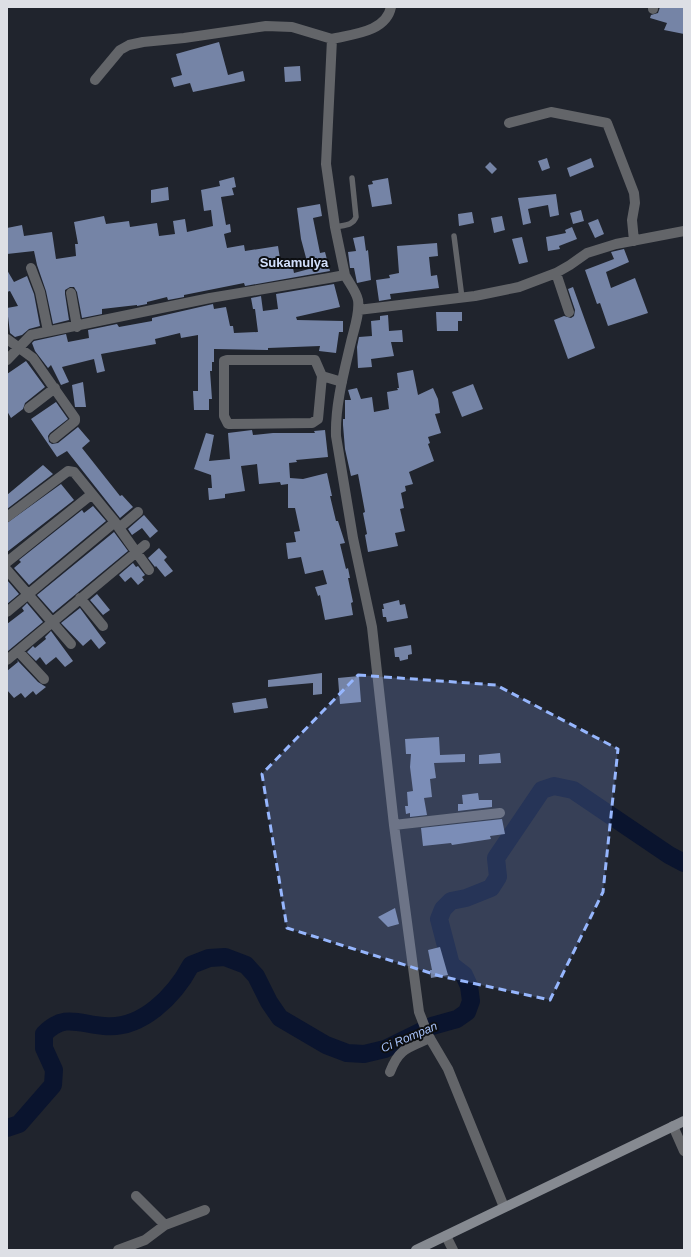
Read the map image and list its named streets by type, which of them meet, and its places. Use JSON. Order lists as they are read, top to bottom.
{
  "districts": ["Sukamulya"],
  "water": ["Ci Rompan"]
}
